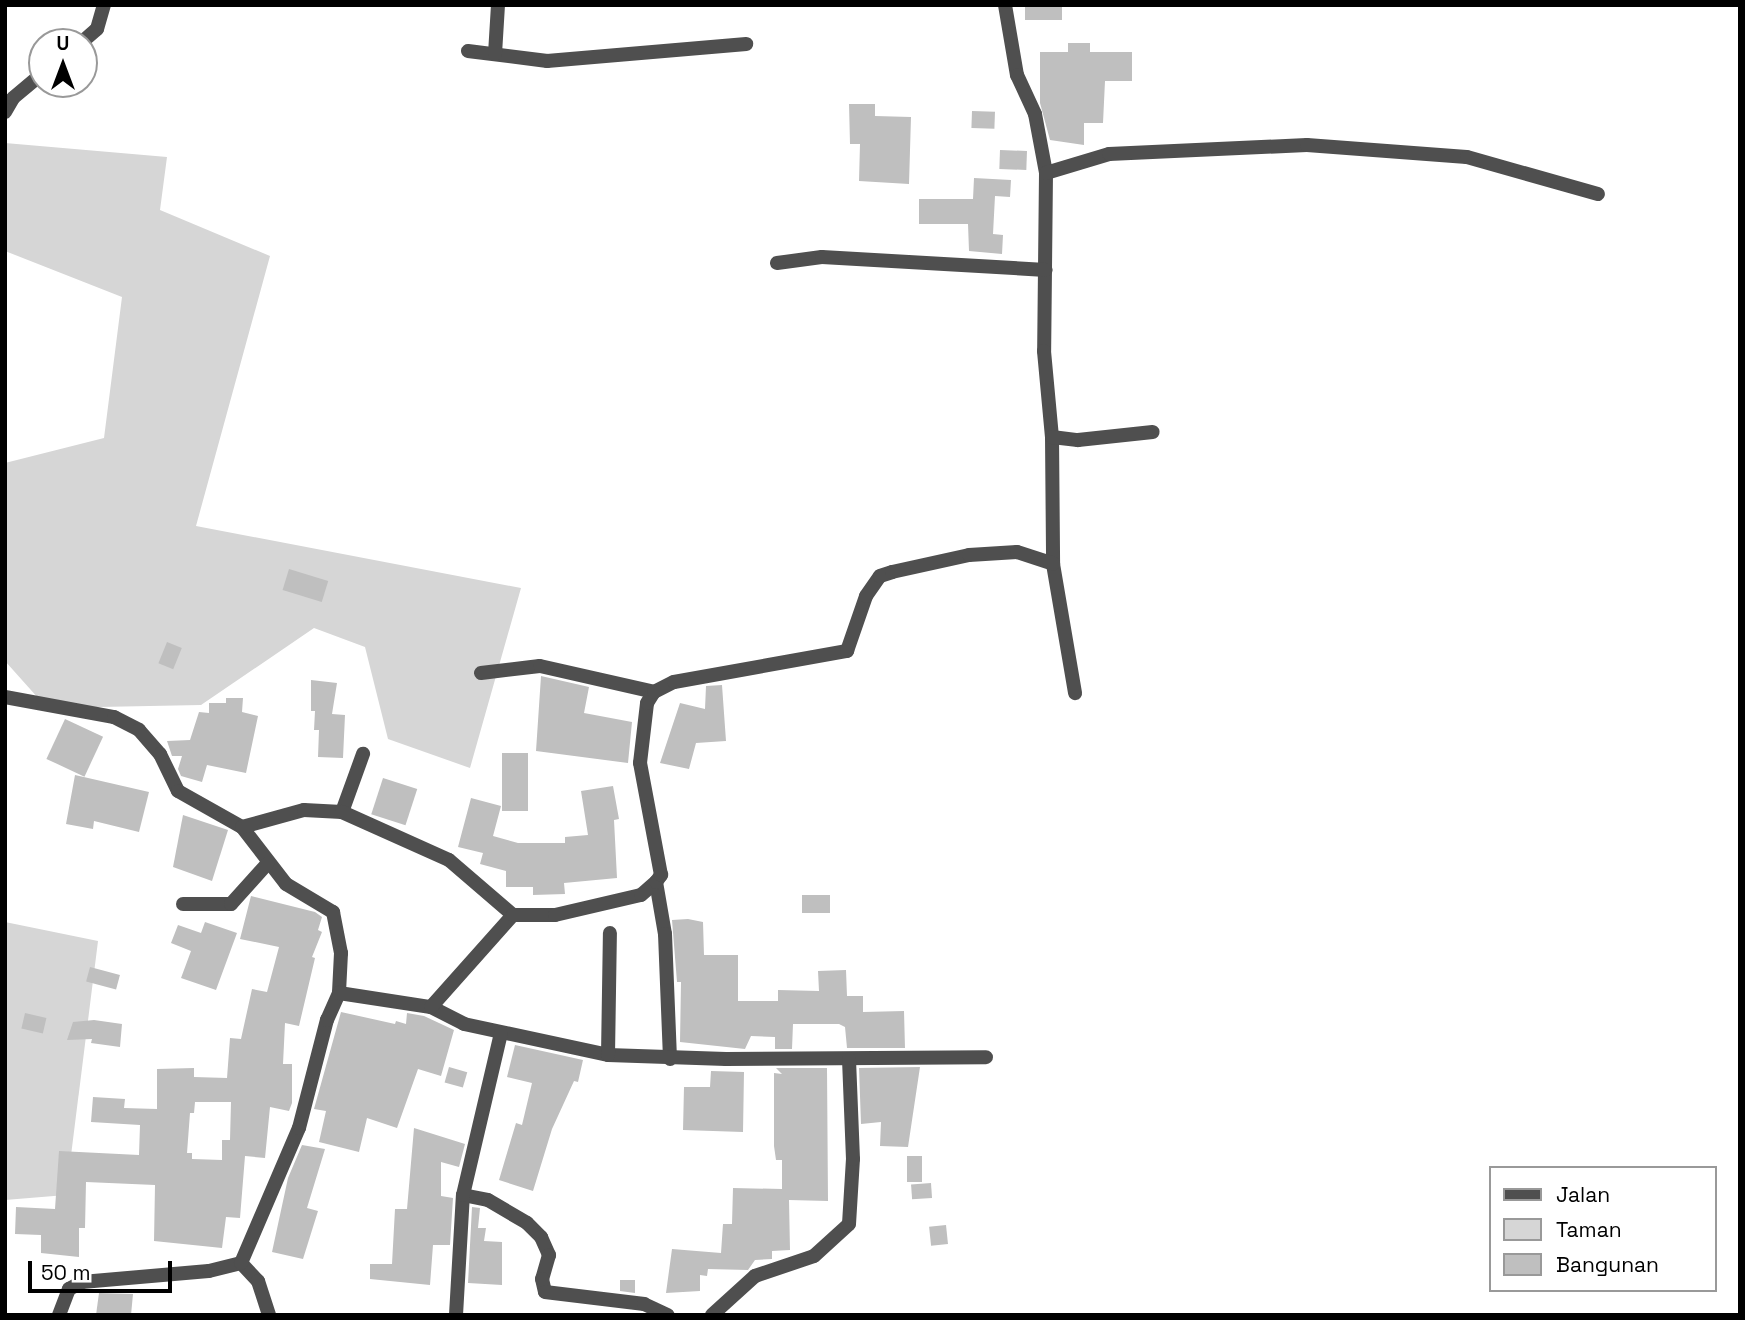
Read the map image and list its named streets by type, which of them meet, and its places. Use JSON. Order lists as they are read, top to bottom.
{
  "legend": ["Jalan", "Taman", "Bangunan"],
  "scale_bar": "50 m",
  "north": "top"
}
